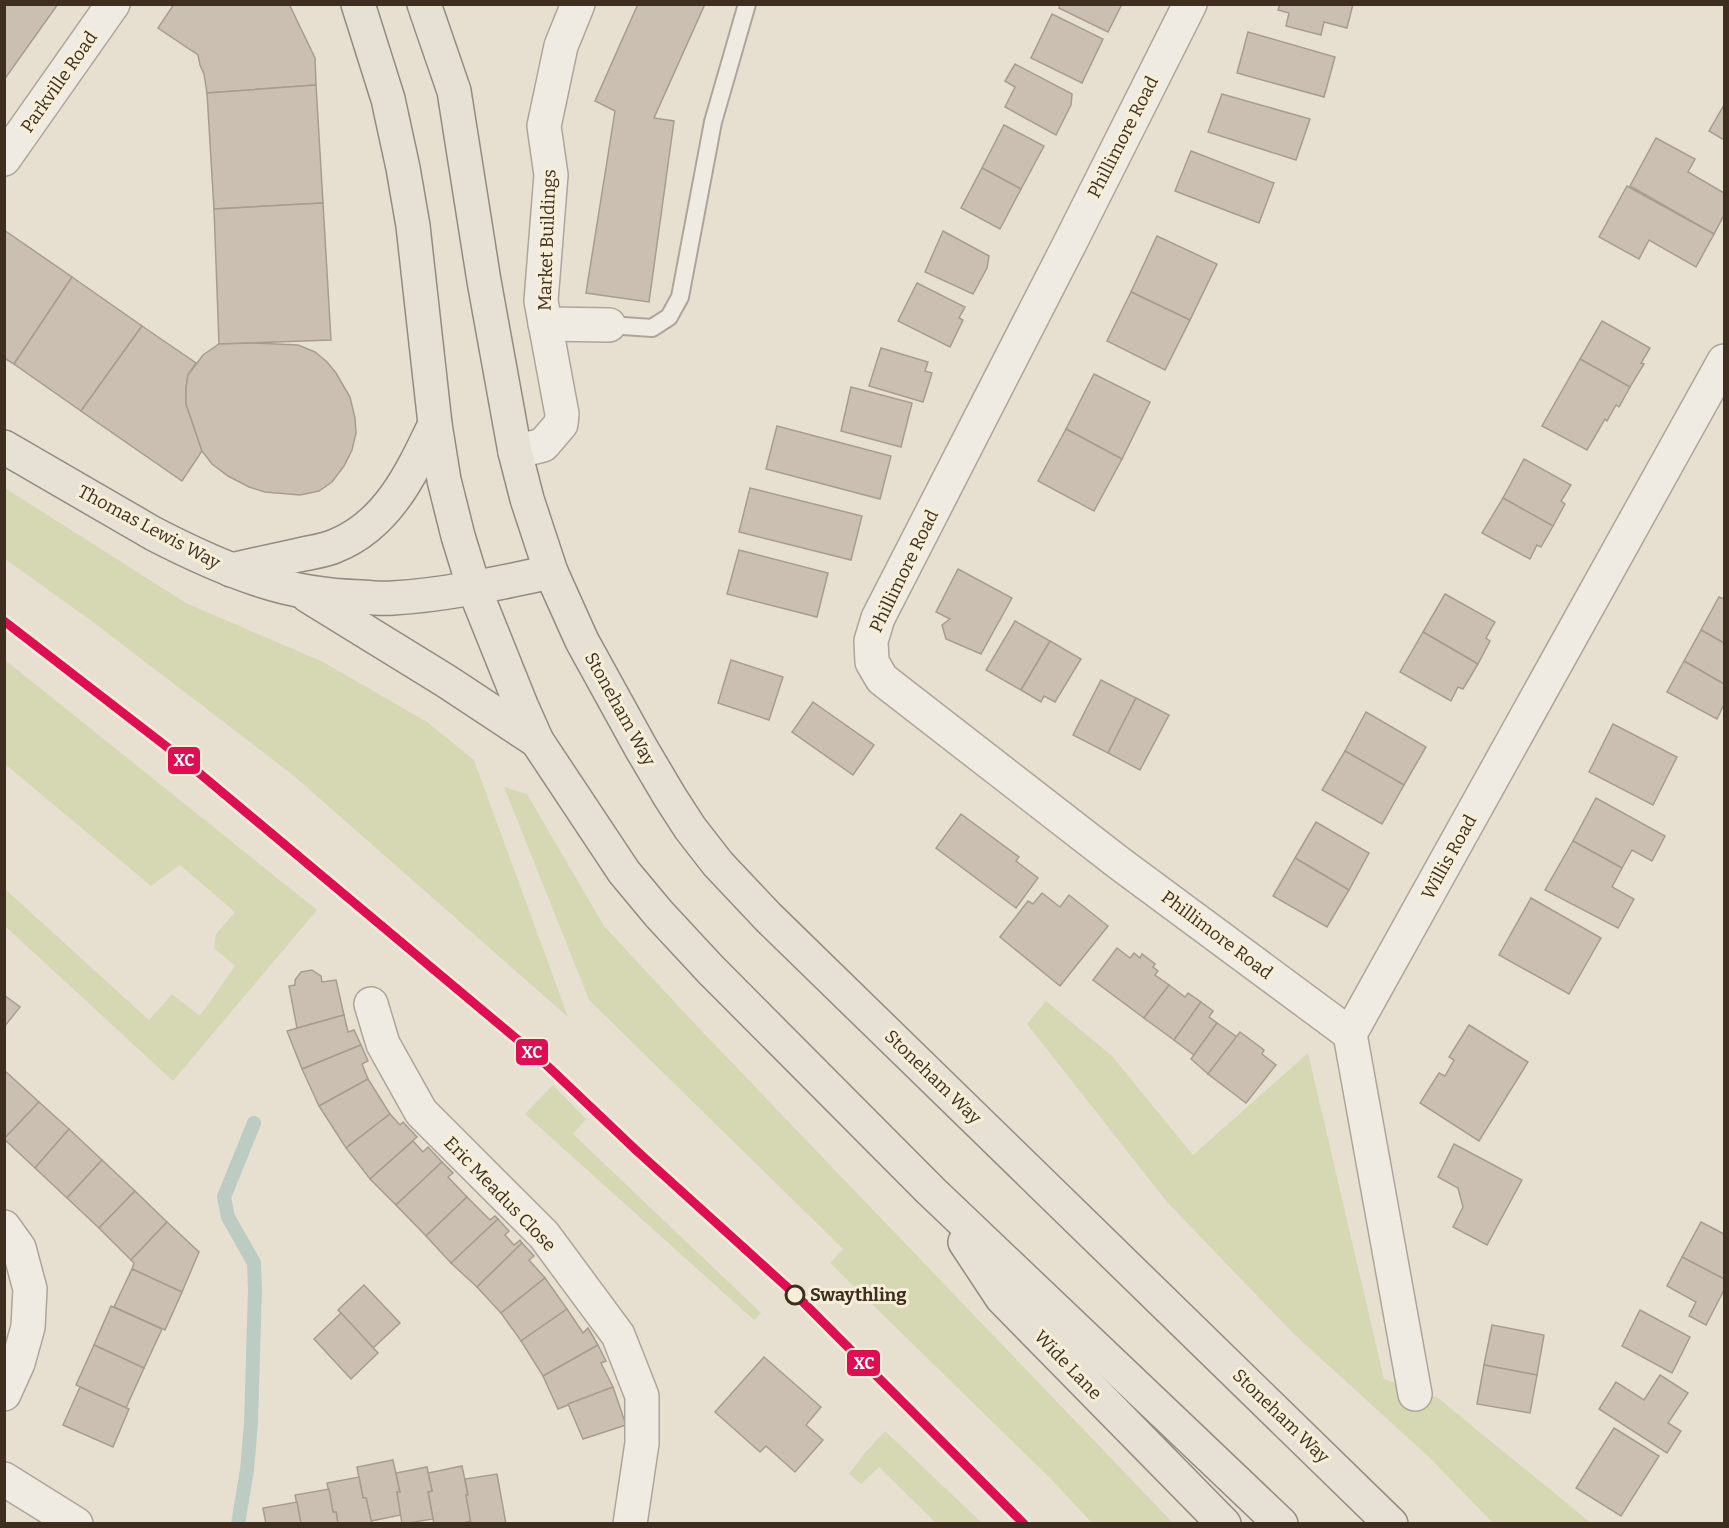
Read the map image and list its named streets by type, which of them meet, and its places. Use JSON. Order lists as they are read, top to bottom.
{
  "streets": {
    "main road": ["Thomas Lewis Way", "Stoneham Way", "Wide Lane"],
    "street": [
      "Parkville Road",
      "Phillimore Road",
      "Market Buildings",
      "Willis Road",
      "Eric Meadus Close"
    ]
  },
  "crossings": [
    ["Phillimore Road", "Willis Road"],
    ["Market Buildings", "Stoneham Way"],
    ["Thomas Lewis Way", "Stoneham Way"]
  ],
  "places": ["Swaythling"],
  "lines": ["transit line XC"]
}
